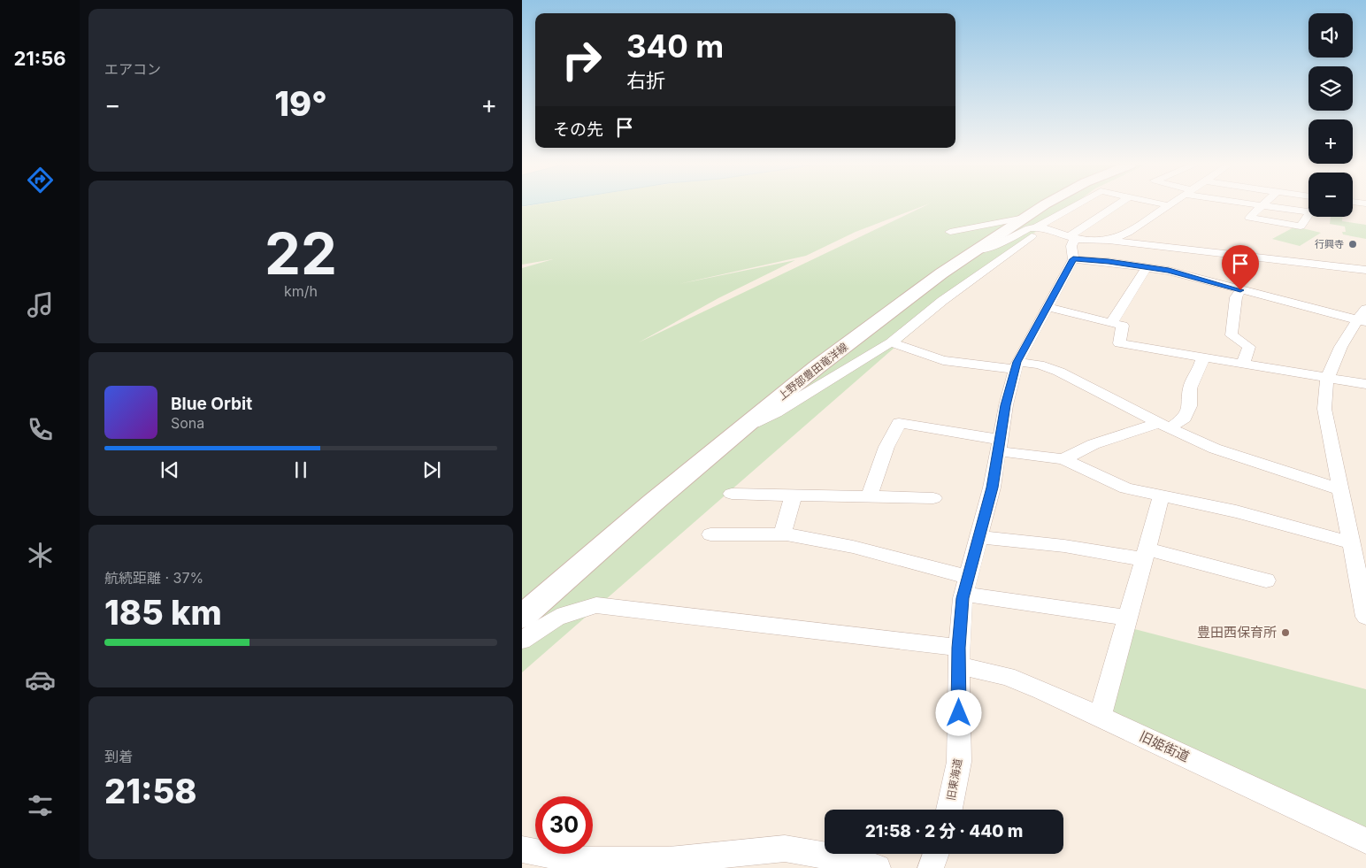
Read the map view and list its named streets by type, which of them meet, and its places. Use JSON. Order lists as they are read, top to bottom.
{
  "streets": {
    "main road": ["上野部豊田竜洋線"],
    "street": ["旧姫街道", "旧東海道"]
  },
  "crossings": [
    ["旧姫街道", "旧東海道"]
  ],
  "places": ["行興寺", "豊田西保育所"],
  "page": {
    "tabs": "21:56",
    "tile": [
      "エアコン",
      ["22", "km/h"],
      ["航続距離 · 37%", "185 km"],
      ["到着", "21:58"]
    ],
    "map_buttons": ["+", "−"],
    "turn": ["340 m", "右折"],
    "heat": ["−", "19°", "+"],
    "then": "その先",
    "song": ["Blue Orbit", "Sona"],
    "limit": "30",
    "trip": "21:58 · 2 分 · 440 m"
  }
}
